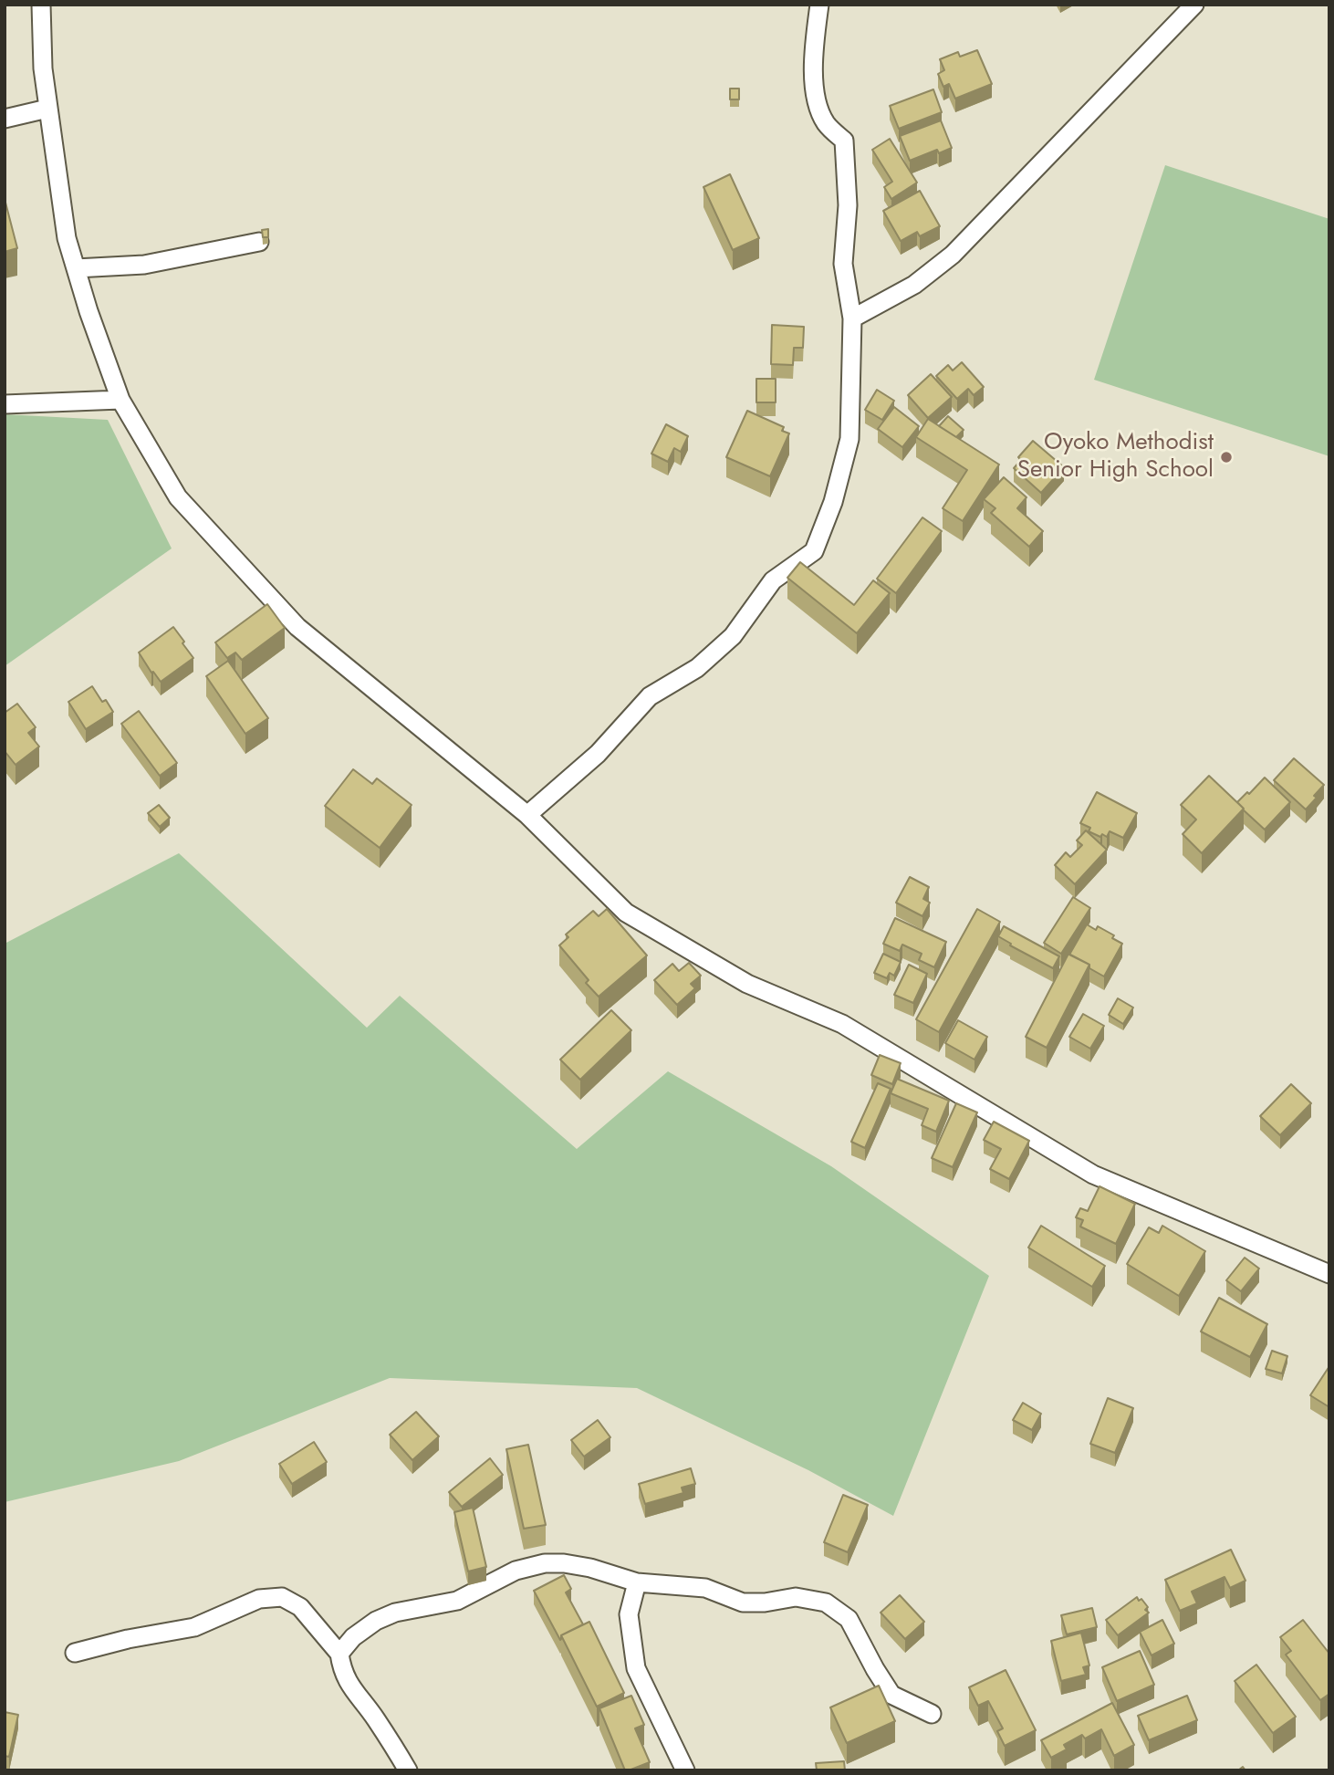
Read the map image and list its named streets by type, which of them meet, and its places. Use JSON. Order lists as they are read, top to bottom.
{
  "places": ["Oyoko Methodist Senior High School"]
}
